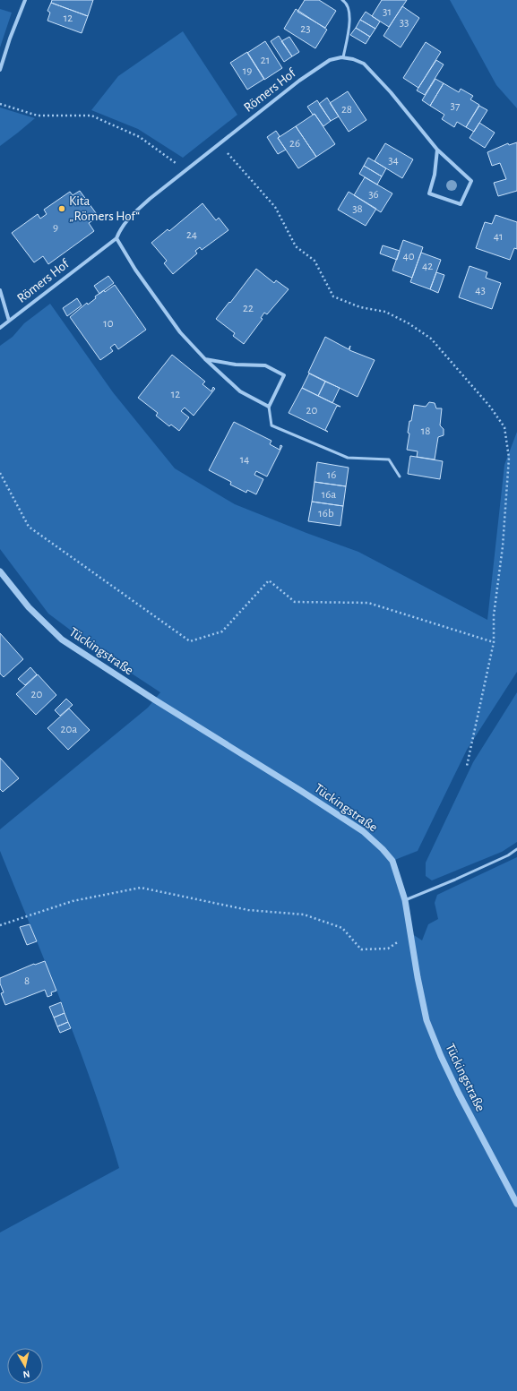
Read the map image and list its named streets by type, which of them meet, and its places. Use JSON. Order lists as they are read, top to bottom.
{
  "streets": {
    "street": ["Römers Hof", "Tückingstraße"]
  },
  "places": ["Kita „Römers Hof“"],
  "house_numbers": [
    "31",
    "12",
    "33",
    "23",
    "21",
    "19",
    "37",
    "28",
    "26",
    "34",
    "36",
    "38",
    "9",
    "24",
    "41",
    "40",
    "42",
    "43",
    "22",
    "10",
    "12",
    "20",
    "18",
    "14",
    "16",
    "16a",
    "16b",
    "20",
    "20a",
    "8"
  ],
  "north": "bottom"
}
